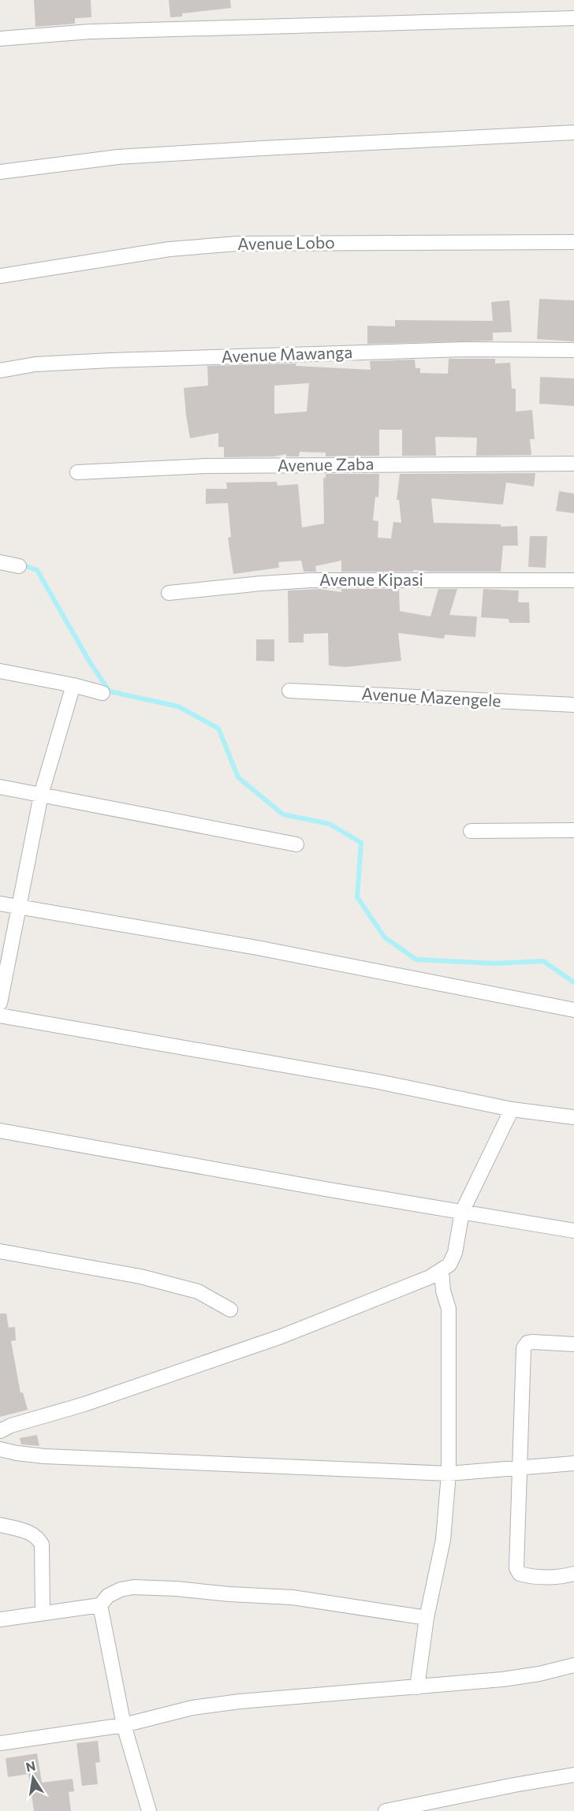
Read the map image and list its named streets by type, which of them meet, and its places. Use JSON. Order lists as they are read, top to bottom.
{
  "streets": {
    "street": [
      "Avenue Lobo",
      "Avenue Mawanga",
      "Avenue Zaba",
      "Avenue Kipasi",
      "Avenue Mazengele"
    ]
  },
  "north": "top"
}
